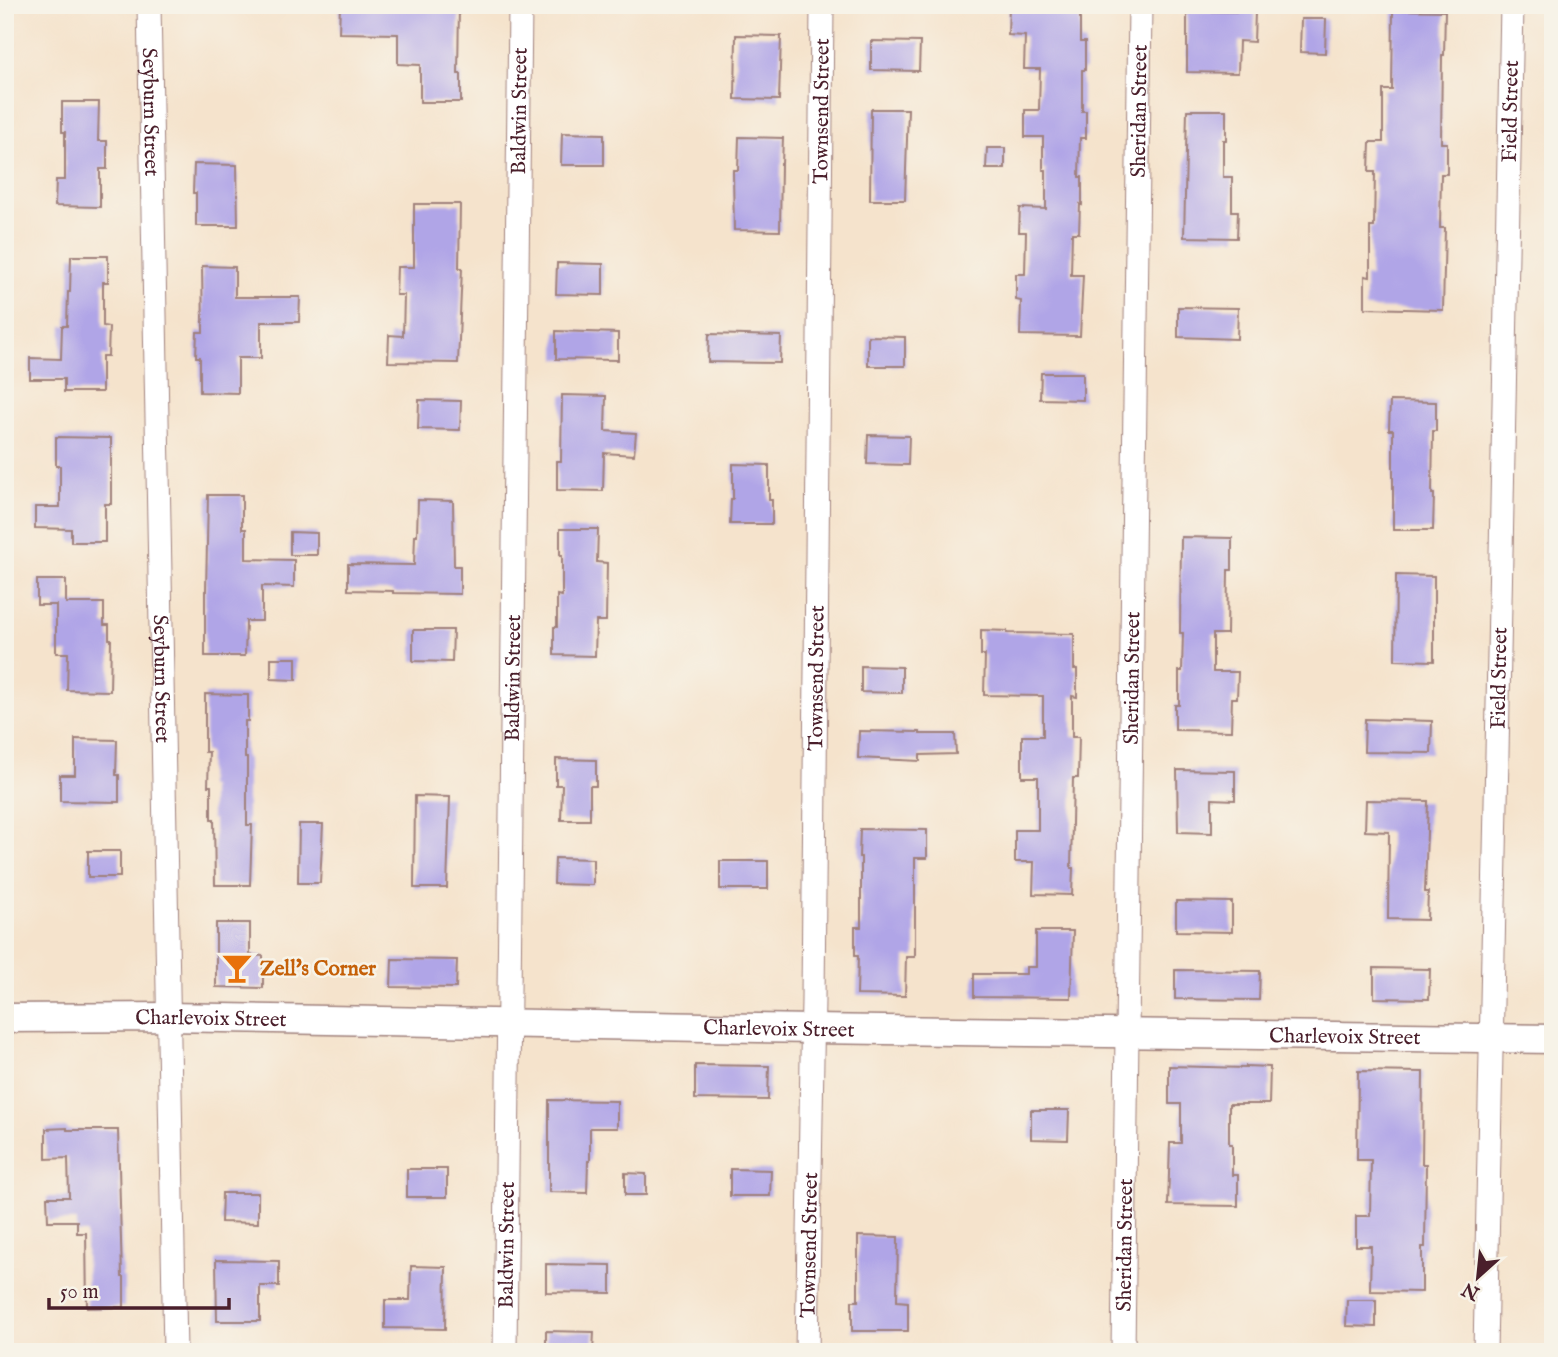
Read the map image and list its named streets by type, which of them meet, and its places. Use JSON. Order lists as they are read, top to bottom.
{
  "streets": {
    "street": [
      "Seyburn Street",
      "Baldwin Street",
      "Townsend Street",
      "Sheridan Street",
      "Field Street",
      "Charlevoix Street"
    ]
  },
  "crossings": [
    ["Seyburn Street", "Charlevoix Street"],
    ["Baldwin Street", "Charlevoix Street"],
    ["Townsend Street", "Charlevoix Street"],
    ["Sheridan Street", "Charlevoix Street"],
    ["Field Street", "Charlevoix Street"]
  ],
  "places": {
    "bar": ["Zell's Corner"]
  },
  "scale_bar": "50 m",
  "north": "bottom left"
}
